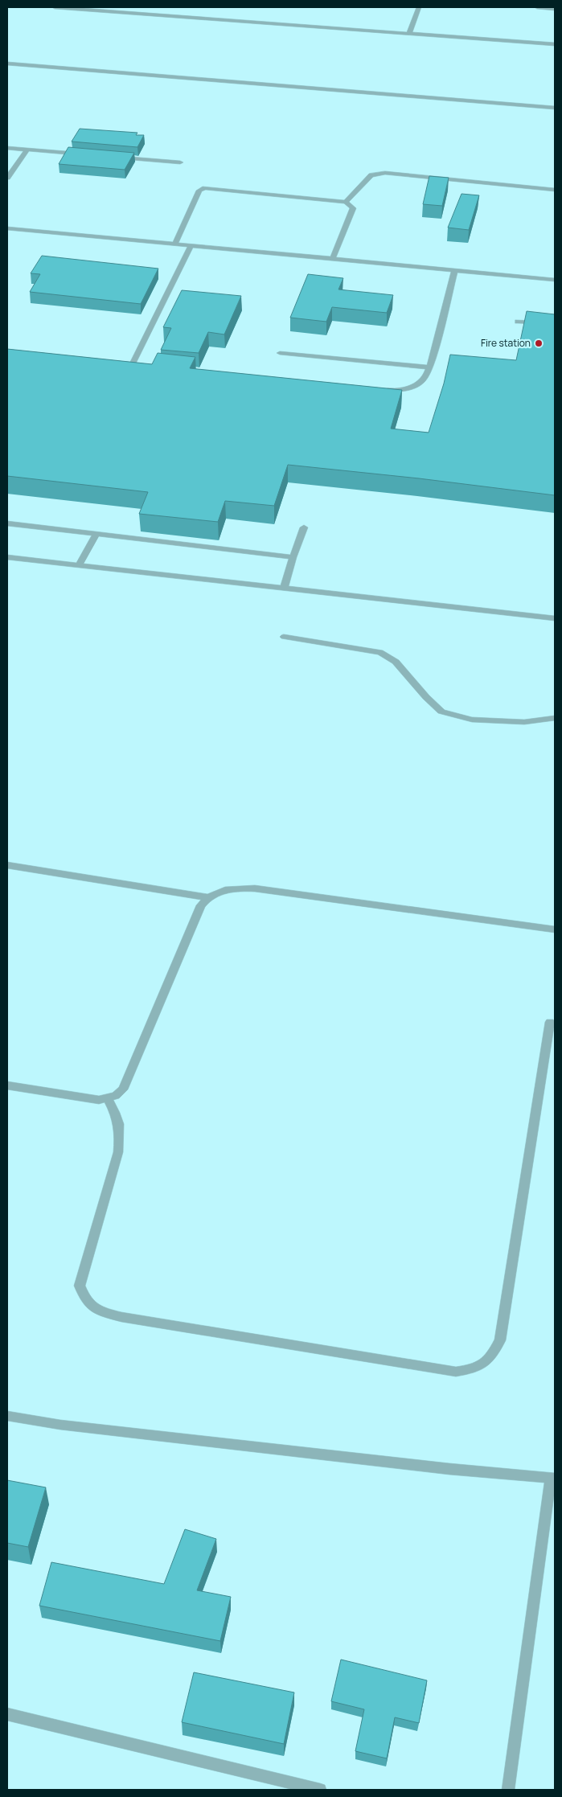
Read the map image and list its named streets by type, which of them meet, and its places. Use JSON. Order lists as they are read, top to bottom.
{
  "places": ["Fire station"]
}
